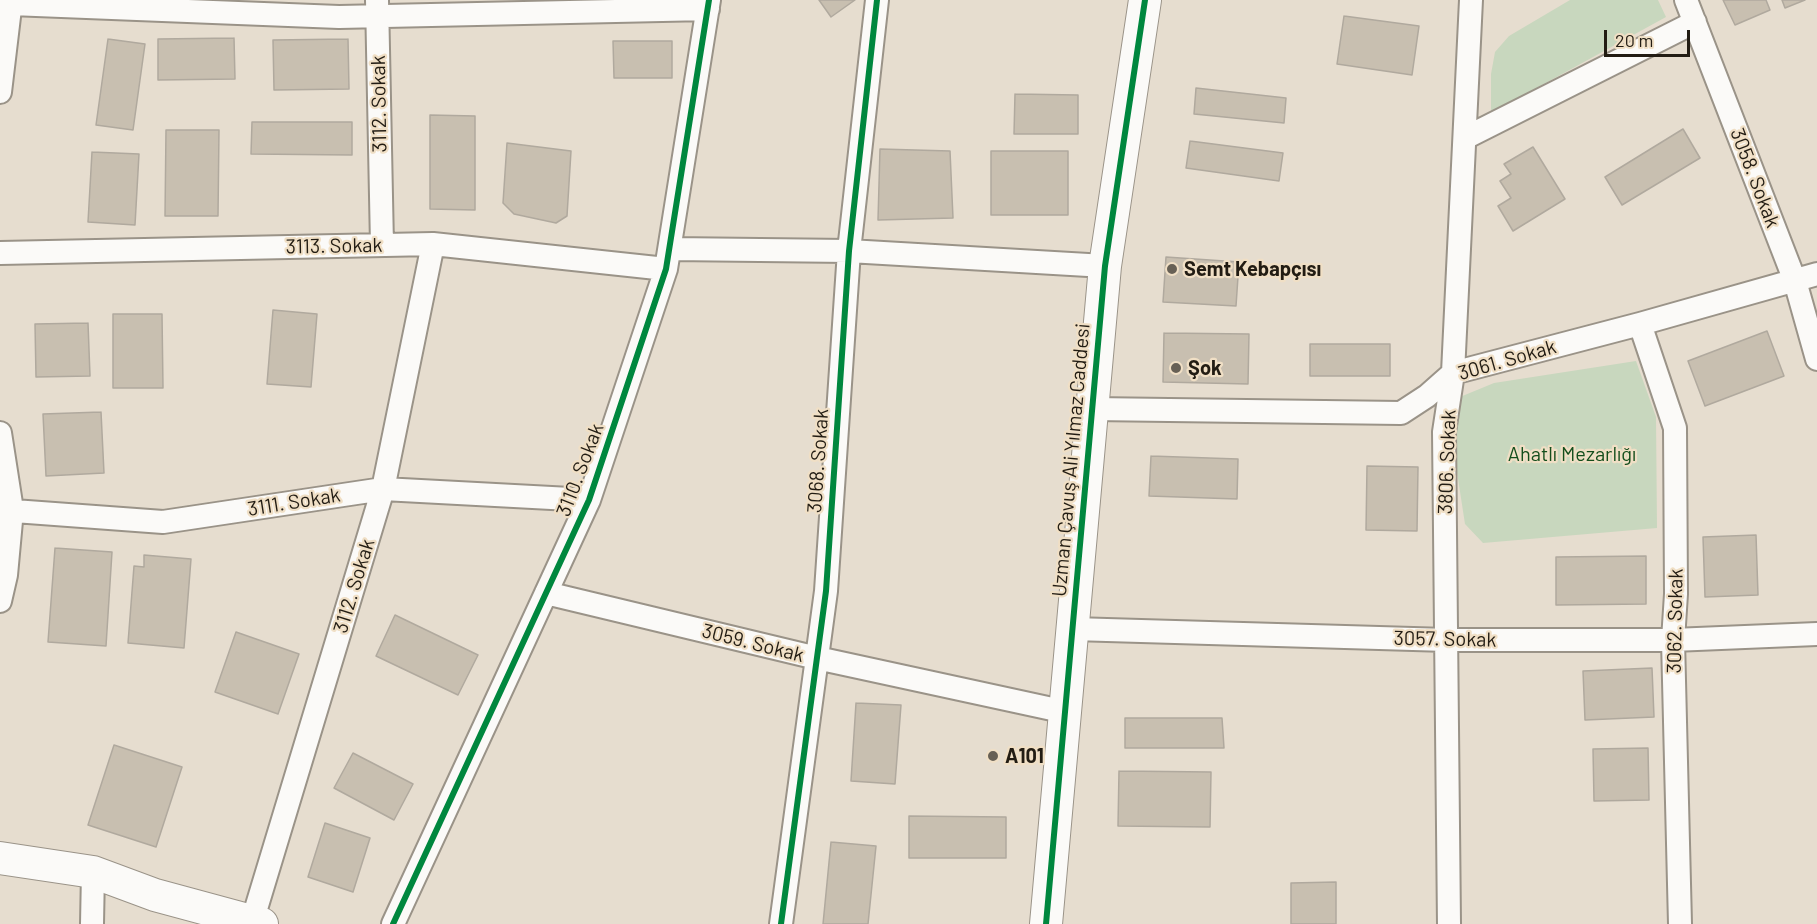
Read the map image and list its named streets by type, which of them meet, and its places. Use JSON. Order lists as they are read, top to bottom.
{
  "streets": {
    "street": [
      "3112. Sokak",
      "3058. Sokak",
      "3113. Sokak",
      "3061. Sokak",
      "Uzman Çavuş Ali Yılmaz Caddesi",
      "3068. Sokak",
      "3806. Sokak",
      "3110. Sokak",
      "3111. Sokak",
      "3062. Sokak",
      "3057. Sokak",
      "3059. Sokak"
    ]
  },
  "crossings": [
    ["3112. Sokak", "3113. Sokak"],
    ["3112. Sokak", "3111. Sokak"],
    ["3058. Sokak", "3061. Sokak"],
    ["3113. Sokak", "Uzman Çavuş Ali Yılmaz Caddesi"],
    ["3113. Sokak", "3068. Sokak"],
    ["3113. Sokak", "3110. Sokak"],
    ["3061. Sokak", "Uzman Çavuş Ali Yılmaz Caddesi"],
    ["3061. Sokak", "3806. Sokak"],
    ["3061. Sokak", "3062. Sokak"],
    ["Uzman Çavuş Ali Yılmaz Caddesi", "3057. Sokak"],
    ["Uzman Çavuş Ali Yılmaz Caddesi", "3059. Sokak"],
    ["3068. Sokak", "3059. Sokak"],
    ["3806. Sokak", "3057. Sokak"],
    ["3110. Sokak", "3111. Sokak"],
    ["3110. Sokak", "3059. Sokak"],
    ["3062. Sokak", "3057. Sokak"]
  ],
  "parks": ["Ahatlı Mezarlığı"],
  "places": ["Semt Kebapçısı", "Şok", "A101"],
  "scale_bar": "20 m"
}
